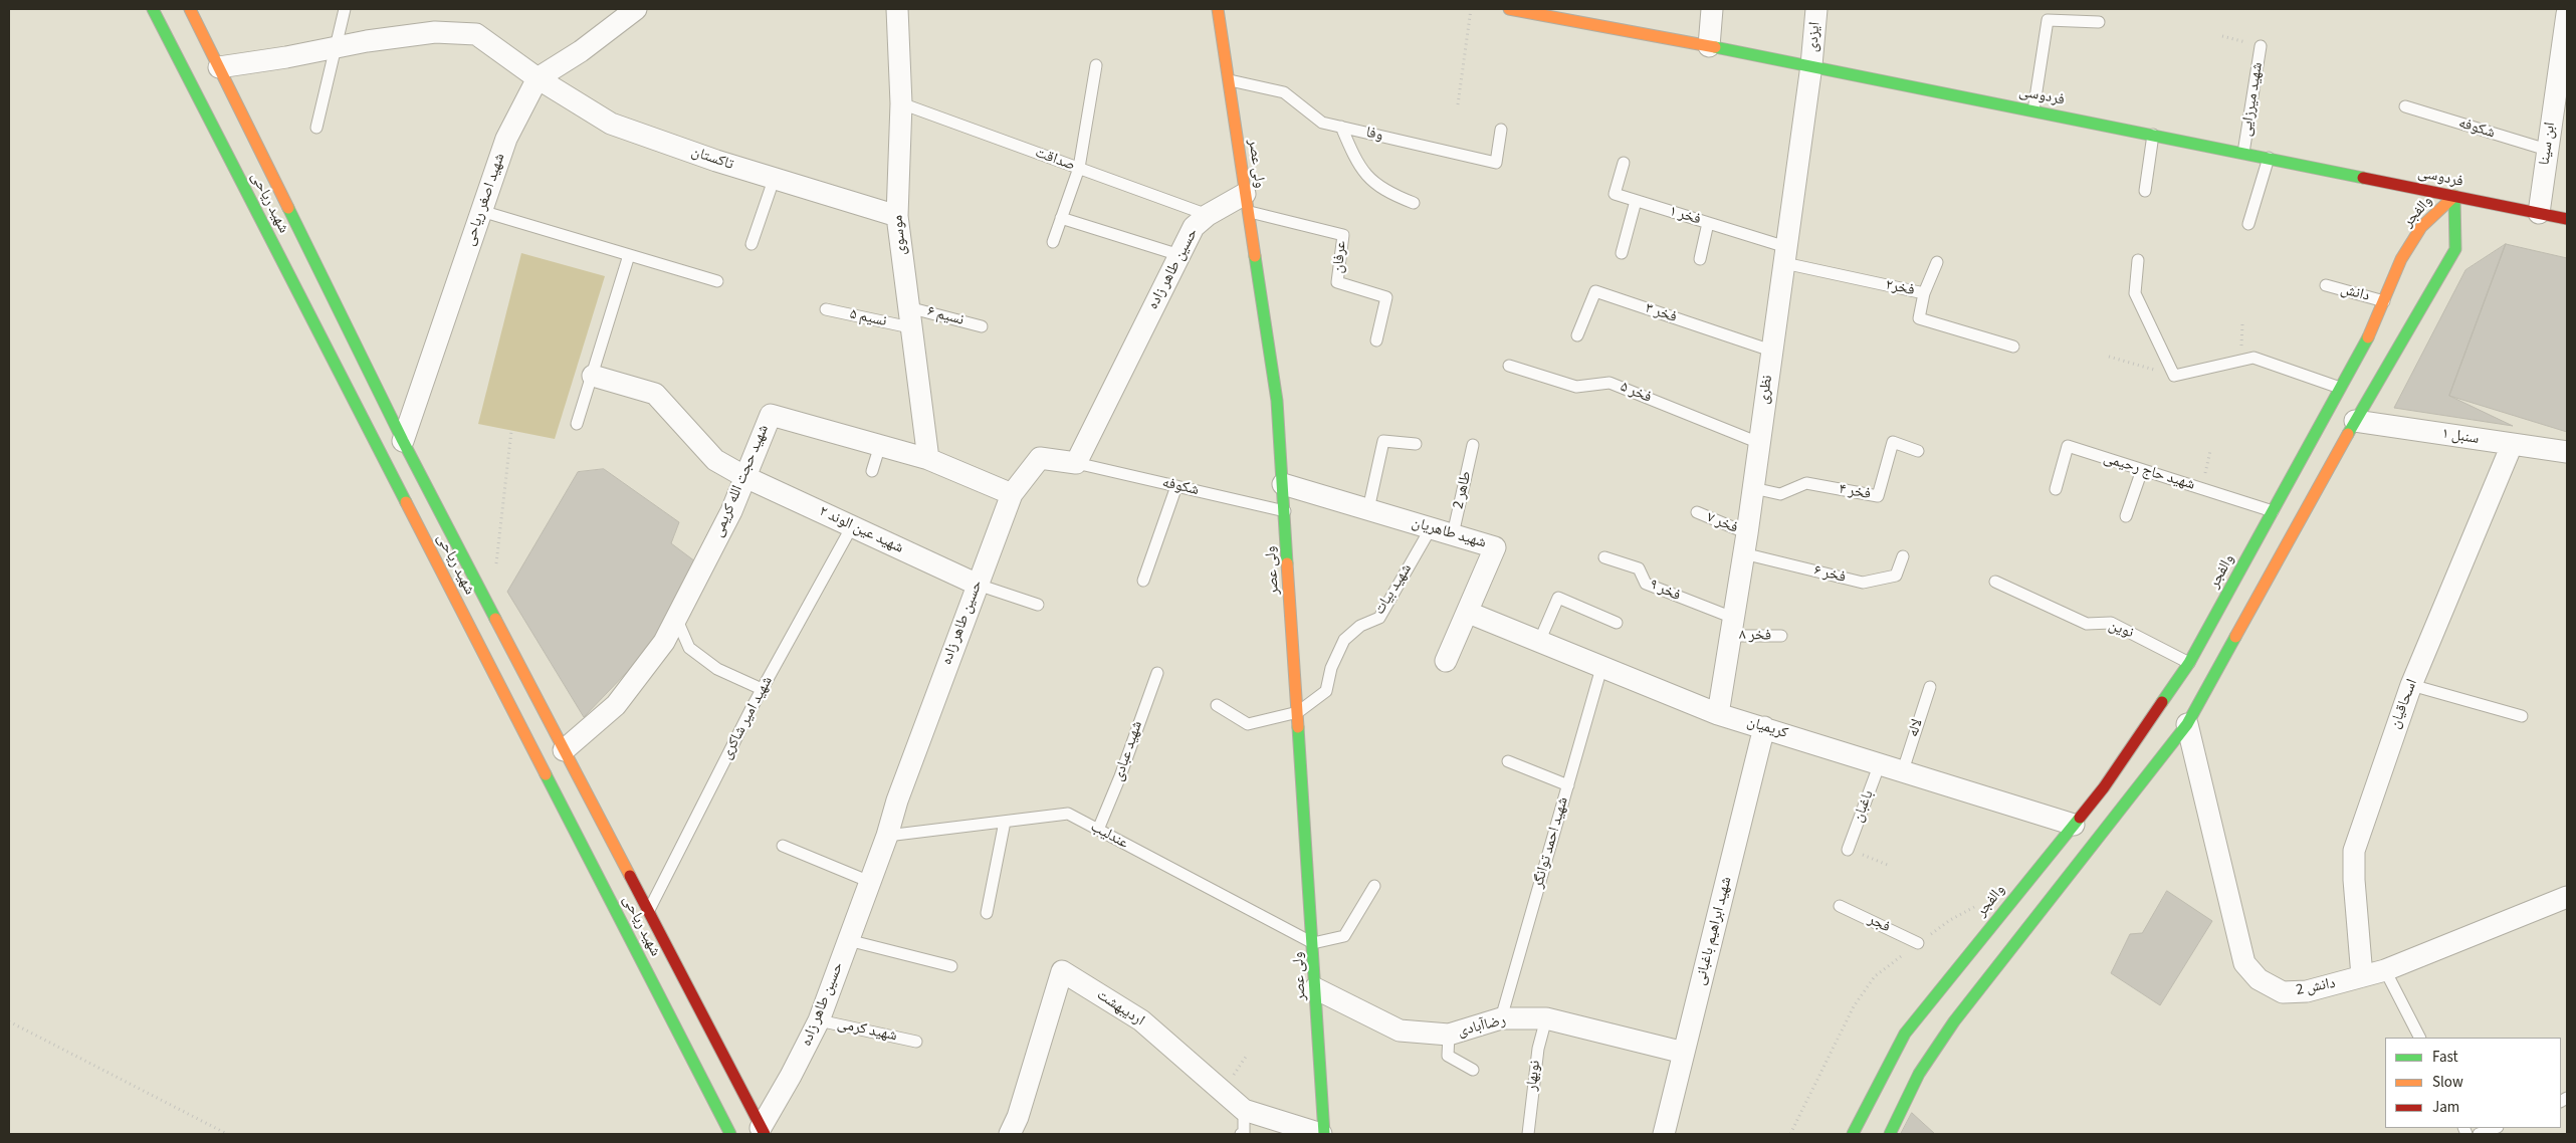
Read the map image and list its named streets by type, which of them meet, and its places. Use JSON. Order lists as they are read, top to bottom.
{
  "streets": {
    "street": [
      "ایزدی",
      "فردوسی",
      "ابن سینا",
      "تاکستان",
      "ولی عصر",
      "شهید اصغر ریاحی",
      "شهید ریاحی",
      "والفجر",
      "موسوی",
      "حسین طاهر زاده",
      "نظری",
      "سنبل ۱",
      "شهید حجت الله کریمی",
      "شهید عین الوند ۲",
      "شهید طاهریان",
      "اسحاقیان",
      "کریمیان",
      "شهید ابراهیم باغبانی",
      "دانش 2",
      "اردیبهشت",
      "رضاآبادی"
    ],
    "lane": [
      "شهید میرزایی",
      "شکوفه",
      "وفا",
      "صداقت",
      "فخر ۱",
      "عرفان",
      "فخر۲",
      "دانش",
      "فخر ۳",
      "نسیم ۶",
      "نسیم ۵",
      "فخر ۵",
      "شهید حاج رحیمی",
      "طاهر 2",
      "فخر ۴",
      "فخر ۷",
      "فخر ۶",
      "شهید بیات",
      "فخر ۹",
      "نوین",
      "فخر ۸",
      "شهید امیر شاکری",
      "لاله",
      "شهید عبادی",
      "باغبان",
      "عندلیب",
      "شهید احمد توانگر",
      "فجر",
      "شهید کرمی",
      "نوبهار"
    ]
  },
  "crossings": [
    ["ایزدی", "فردوسی"],
    ["ایزدی", "نظری"],
    ["فردوسی", "شهید میرزایی"],
    ["فردوسی", "ابن سینا"],
    ["فردوسی", "والفجر"],
    ["فردوسی", "نظری"],
    ["شکوفه", "ابن سینا"],
    ["شکوفه", "ولی عصر"],
    ["شکوفه", "حسین طاهر زاده"],
    ["وفا", "ولی عصر"],
    ["تاکستان", "شهید اصغر ریاحی"],
    ["تاکستان", "شهید ریاحی"],
    ["تاکستان", "موسوی"],
    ["صداقت", "موسوی"],
    ["صداقت", "حسین طاهر زاده"],
    ["ولی عصر", "عرفان"],
    ["ولی عصر", "حسین طاهر زاده"],
    ["ولی عصر", "شهید طاهریان"],
    ["ولی عصر", "شهید بیات"],
    ["ولی عصر", "عندلیب"],
    ["ولی عصر", "اردیبهشت"],
    ["ولی عصر", "رضاآبادی"],
    ["شهید اصغر ریاحی", "شهید ریاحی"],
    ["شهید ریاحی", "حسین طاهر زاده"],
    ["شهید ریاحی", "شهید حجت الله کریمی"],
    ["شهید ریاحی", "شهید امیر شاکری"],
    ["والفجر", "دانش"],
    ["والفجر", "سنبل ۱"],
    ["والفجر", "شهید حاج رحیمی"],
    ["والفجر", "نوین"],
    ["والفجر", "کریمیان"],
    ["والفجر", "دانش 2"],
    ["فخر ۱", "فخر۲"],
    ["فخر ۱", "نظری"],
    ["موسوی", "نسیم ۶"],
    ["موسوی", "نسیم ۵"],
    ["موسوی", "شهید حجت الله کریمی"],
    ["عرفان", "حسین طاهر زاده"],
    ["حسین طاهر زاده", "شهید حجت الله کریمی"],
    ["حسین طاهر زاده", "شهید عین الوند ۲"],
    ["حسین طاهر زاده", "عندلیب"],
    ["حسین طاهر زاده", "شهید کرمی"],
    ["فخر۲", "نظری"],
    ["فخر ۳", "نظری"],
    ["نسیم ۶", "نسیم ۵"],
    ["نظری", "فخر ۵"],
    ["نظری", "فخر ۴"],
    ["نظری", "فخر ۷"],
    ["نظری", "فخر ۶"],
    ["نظری", "فخر ۹"],
    ["نظری", "فخر ۸"],
    ["نظری", "کریمیان"],
    ["سنبل ۱", "اسحاقیان"],
    ["شهید حجت الله کریمی", "شهید عین الوند ۲"],
    ["طاهر 2", "شهید طاهریان"],
    ["فخر ۷", "فخر ۶"],
    ["شهید عین الوند ۲", "شهید امیر شاکری"],
    ["شهید طاهریان", "شهید بیات"],
    ["شهید طاهریان", "کریمیان"],
    ["فخر ۹", "فخر ۸"],
    ["اسحاقیان", "دانش 2"],
    ["کریمیان", "لاله"],
    ["کریمیان", "باغبان"],
    ["کریمیان", "شهید احمد توانگر"],
    ["کریمیان", "شهید ابراهیم باغبانی"],
    ["شهید عبادی", "عندلیب"],
    ["شهید احمد توانگر", "رضاآبادی"],
    ["شهید ابراهیم باغبانی", "رضاآبادی"],
    ["رضاآبادی", "نوبهار"]
  ],
  "legend": ["Fast", "Slow", "Jam"]
}
